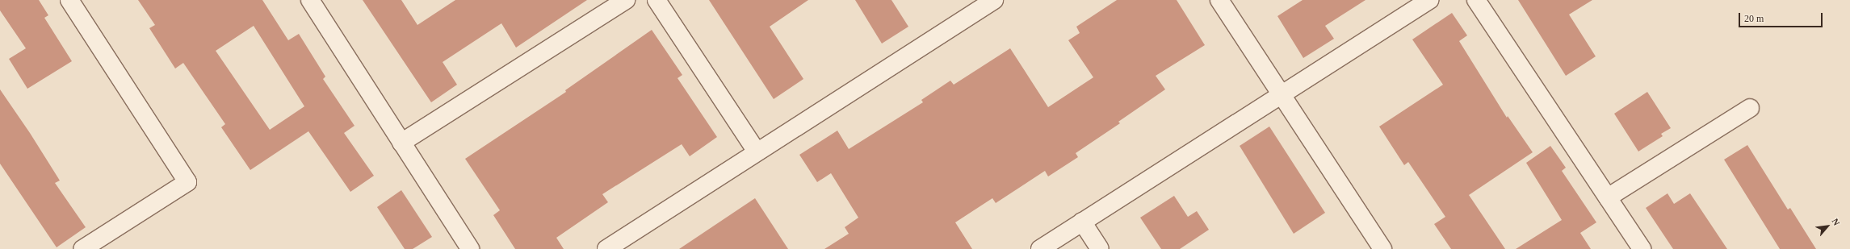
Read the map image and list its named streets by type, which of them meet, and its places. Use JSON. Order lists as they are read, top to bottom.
{
  "scale_bar": "20 m",
  "north": "top right"
}
